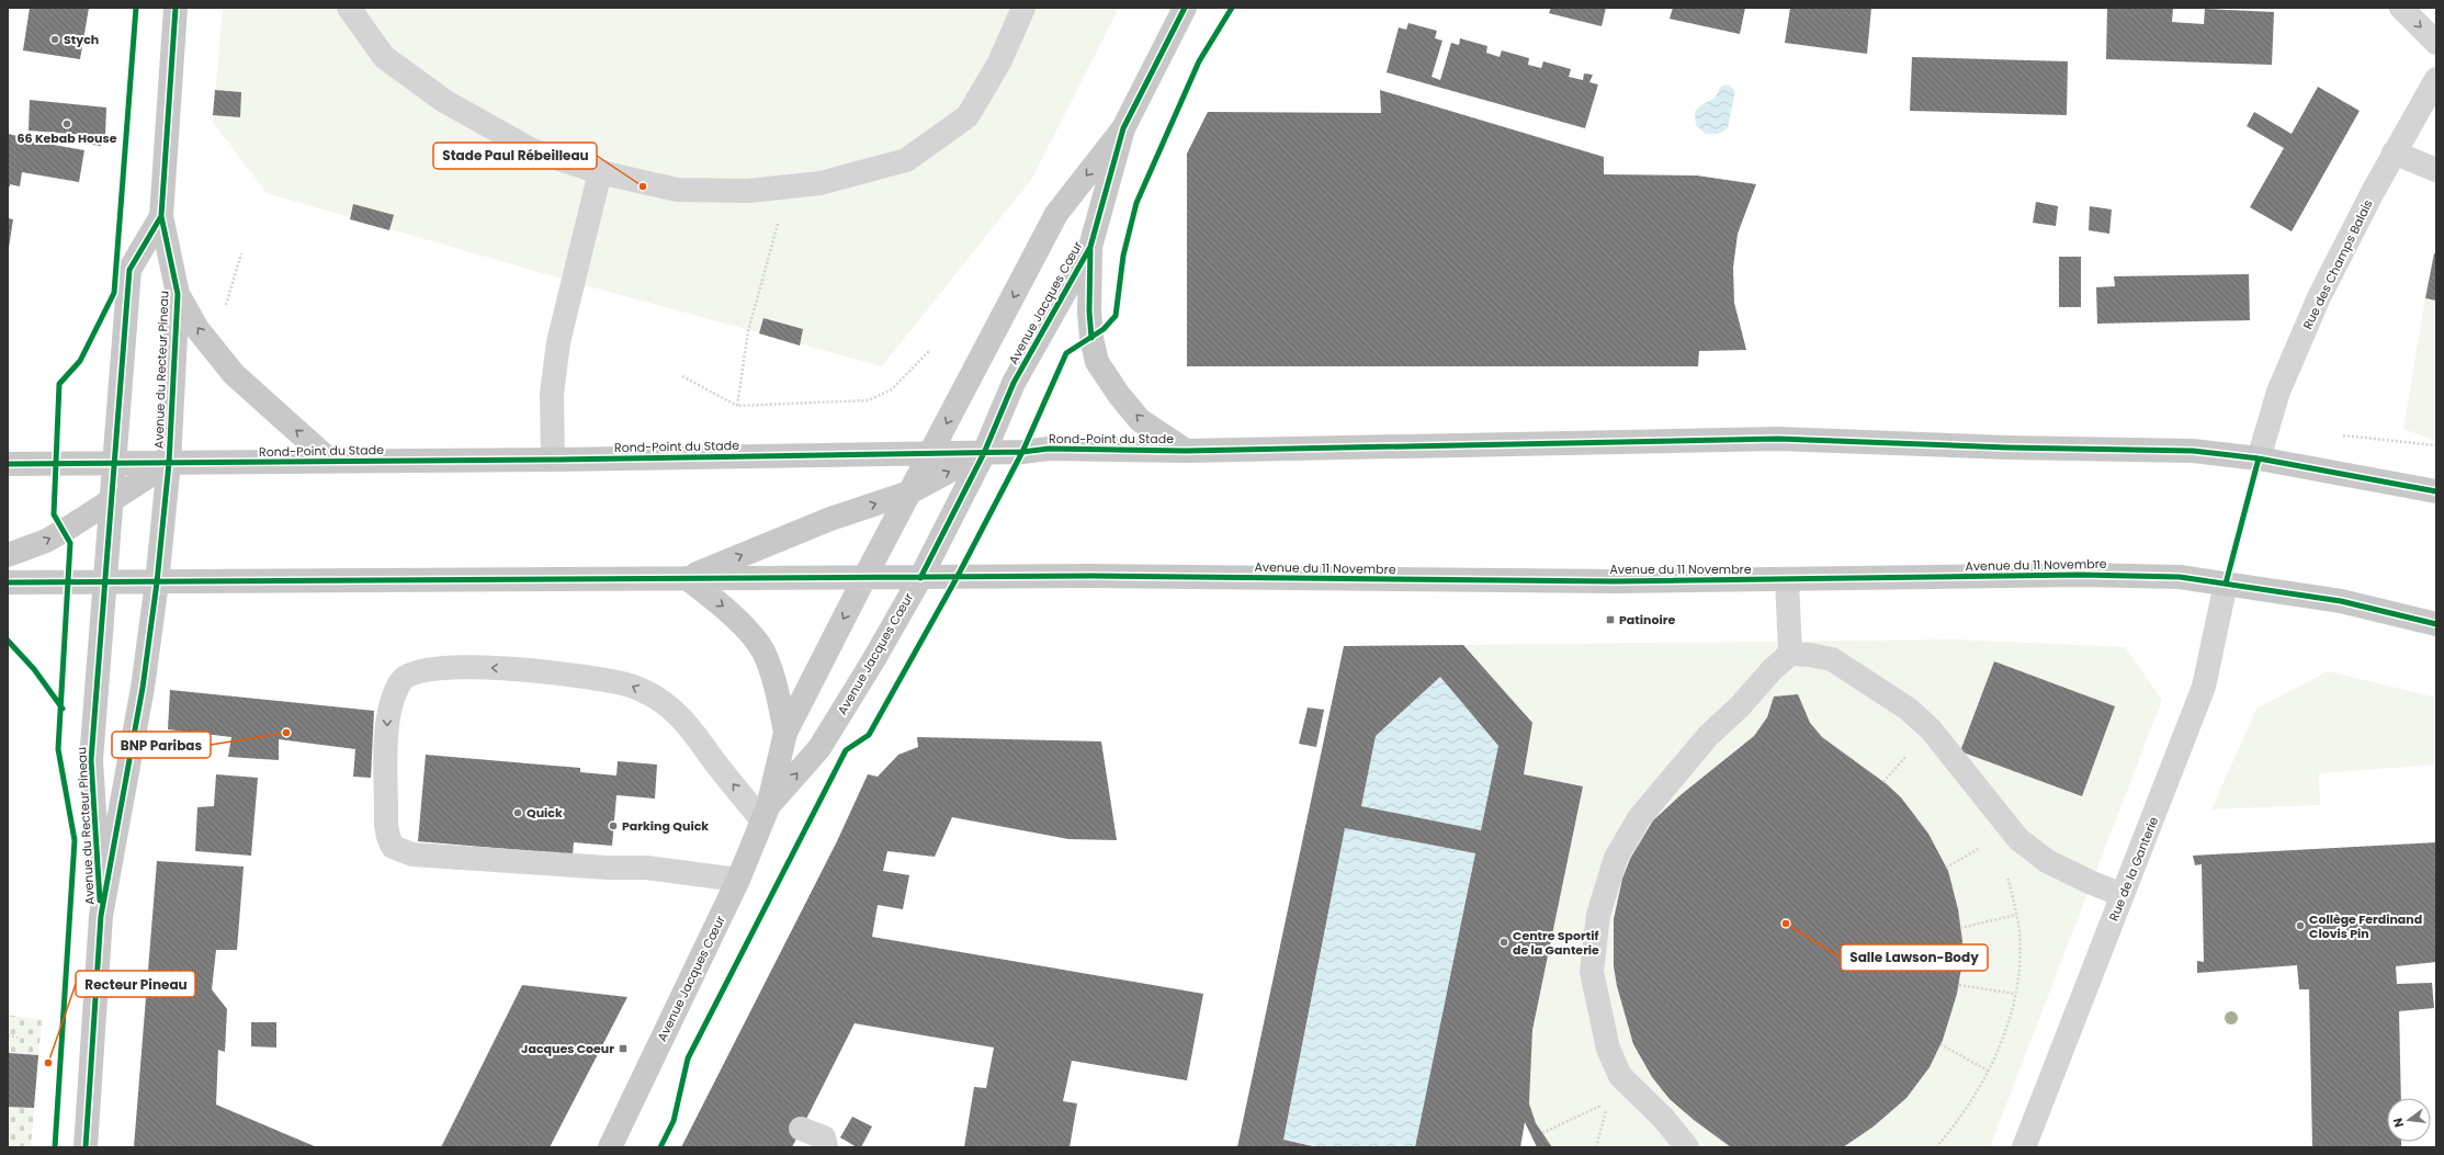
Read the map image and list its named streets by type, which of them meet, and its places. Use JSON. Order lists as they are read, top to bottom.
{
  "streets": {
    "main road": [
      "Avenue Jacques Cœur",
      "Avenue du Recteur Pineau",
      "Rond-Point du Stade",
      "Avenue du 11 Novembre"
    ],
    "street": ["Rue des Champs Balais", "Rue de la Ganterie"]
  },
  "crossings": [
    ["Avenue Jacques Cœur", "Rond-Point du Stade"],
    ["Avenue Jacques Cœur", "Avenue du 11 Novembre"],
    ["Avenue du Recteur Pineau", "Rond-Point du Stade"],
    ["Avenue du 11 Novembre", "Rue de la Ganterie"]
  ],
  "places": {
    "other": [
      "Stych",
      "66 Kebab House",
      "Stade Paul Rébeilleau",
      "BNP Paribas",
      "Quick",
      "Parking Quick",
      "Salle Lawson-Body",
      "Collège Ferdinand Clovis Pin",
      "Centre Sportif de la Ganterie",
      "Recteur Pineau"
    ],
    "transit": ["Patinoire", "Jacques Coeur"]
  },
  "north": "left"
}
